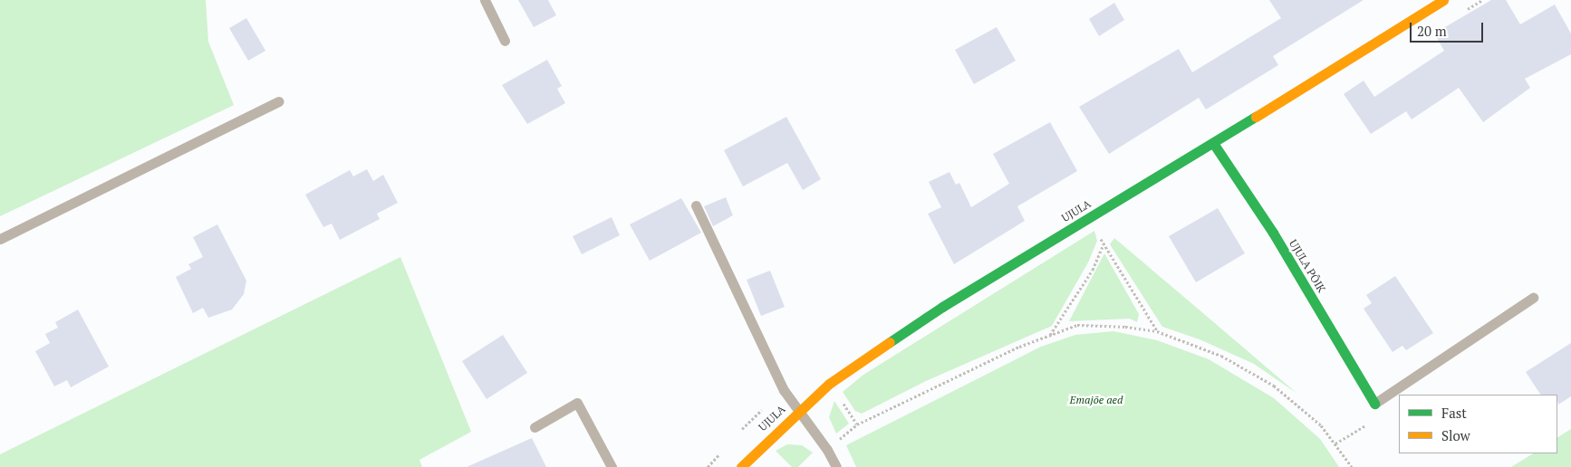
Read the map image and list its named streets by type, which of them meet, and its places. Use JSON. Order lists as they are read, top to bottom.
{
  "streets": {
    "street": ["UJULA", "UJULA PÕIK"]
  },
  "crossings": [
    ["UJULA", "UJULA PÕIK"]
  ],
  "parks": ["Emajõe aed"],
  "legend": ["Fast", "Slow"],
  "scale_bar": "20 m"
}
